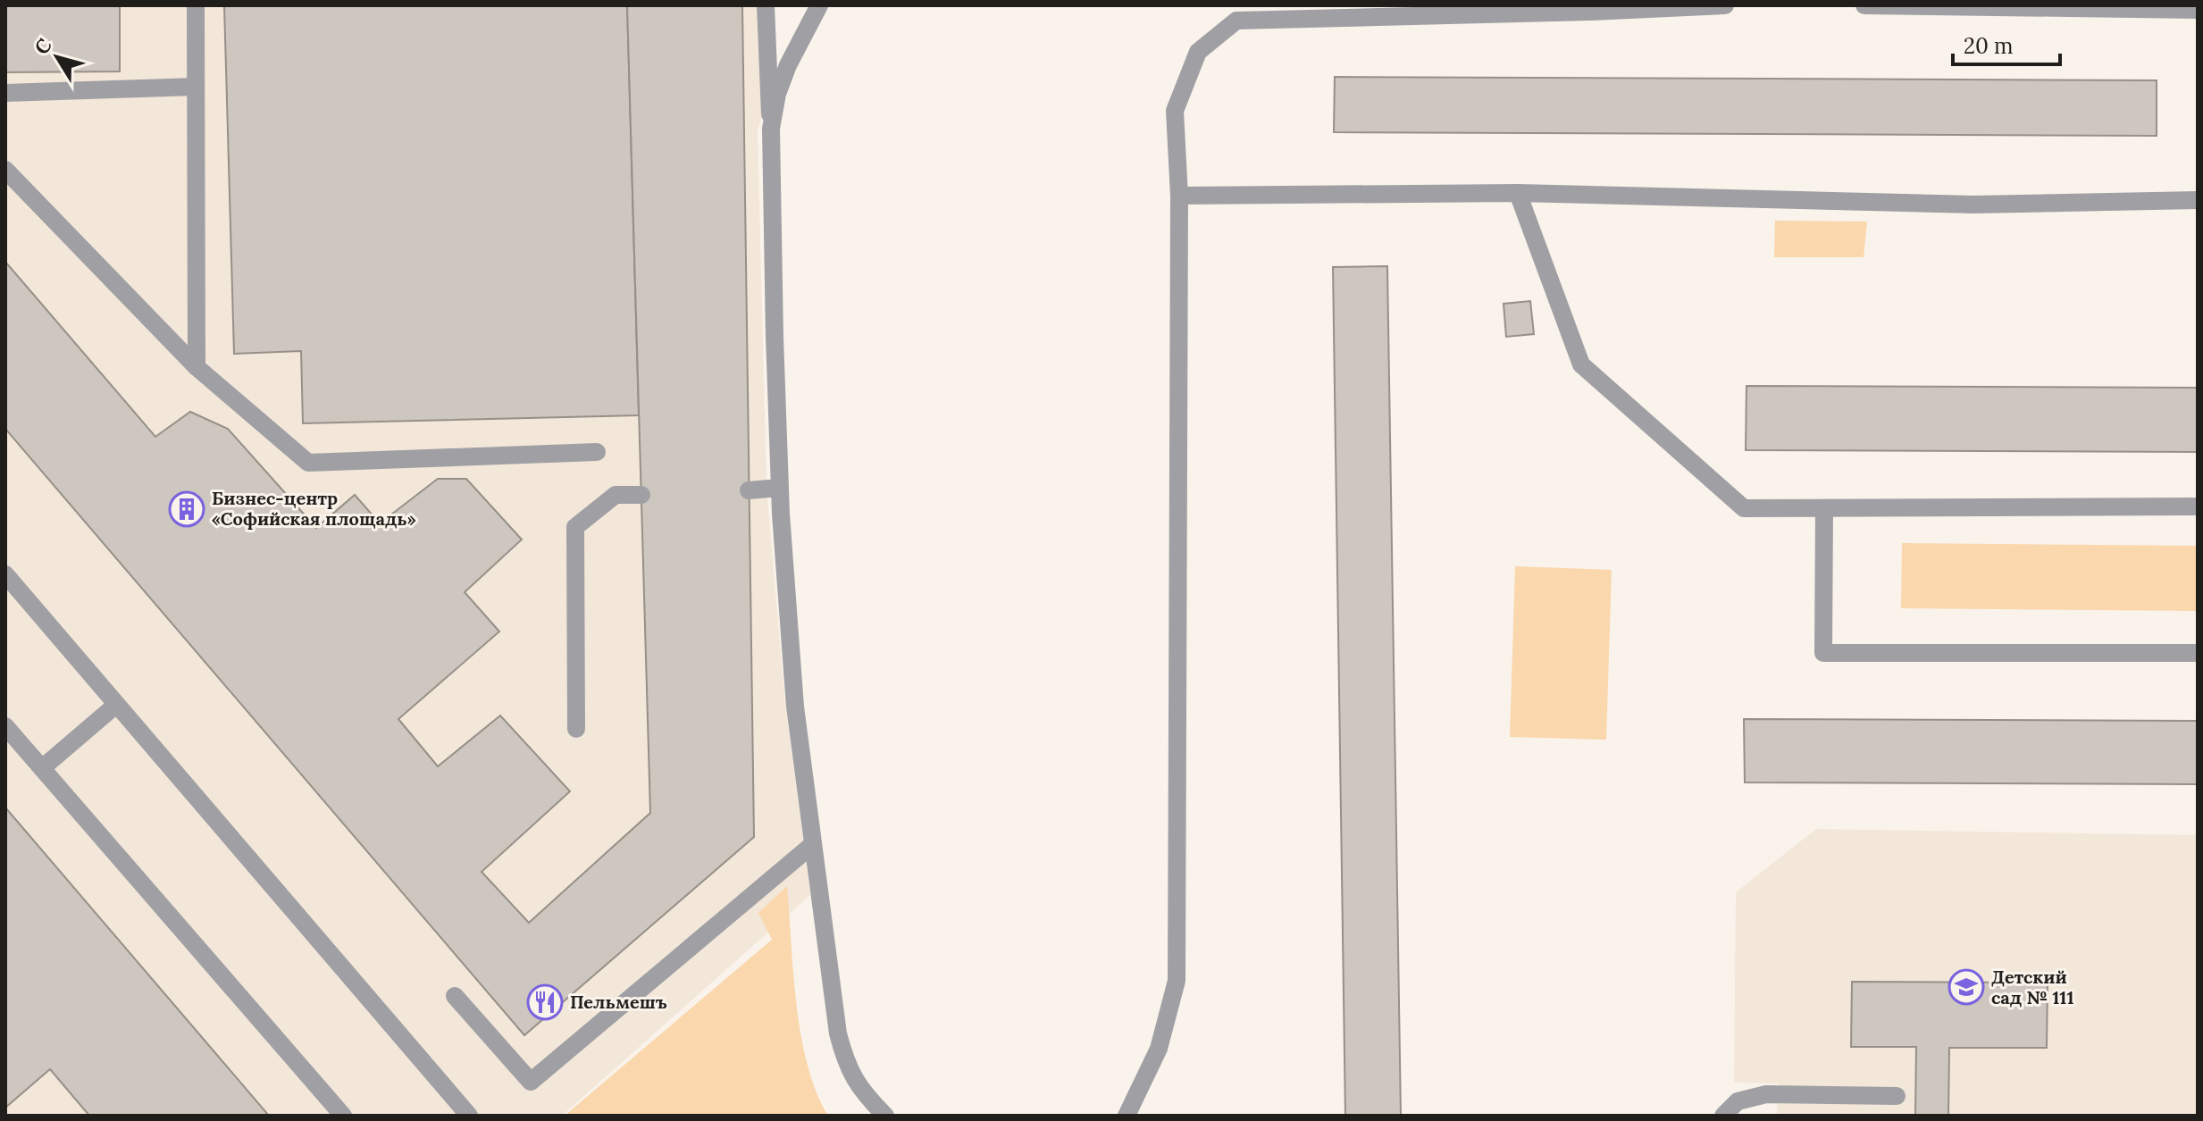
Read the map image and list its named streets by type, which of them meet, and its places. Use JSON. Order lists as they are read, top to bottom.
{
  "places": {
    "building": ["Бизнес-центр «Софийская площадь»"],
    "school or university": ["Детский сад № 111"],
    "restaurant": ["Пельмешъ"]
  },
  "scale_bar": "20 m",
  "north": "top left"
}
